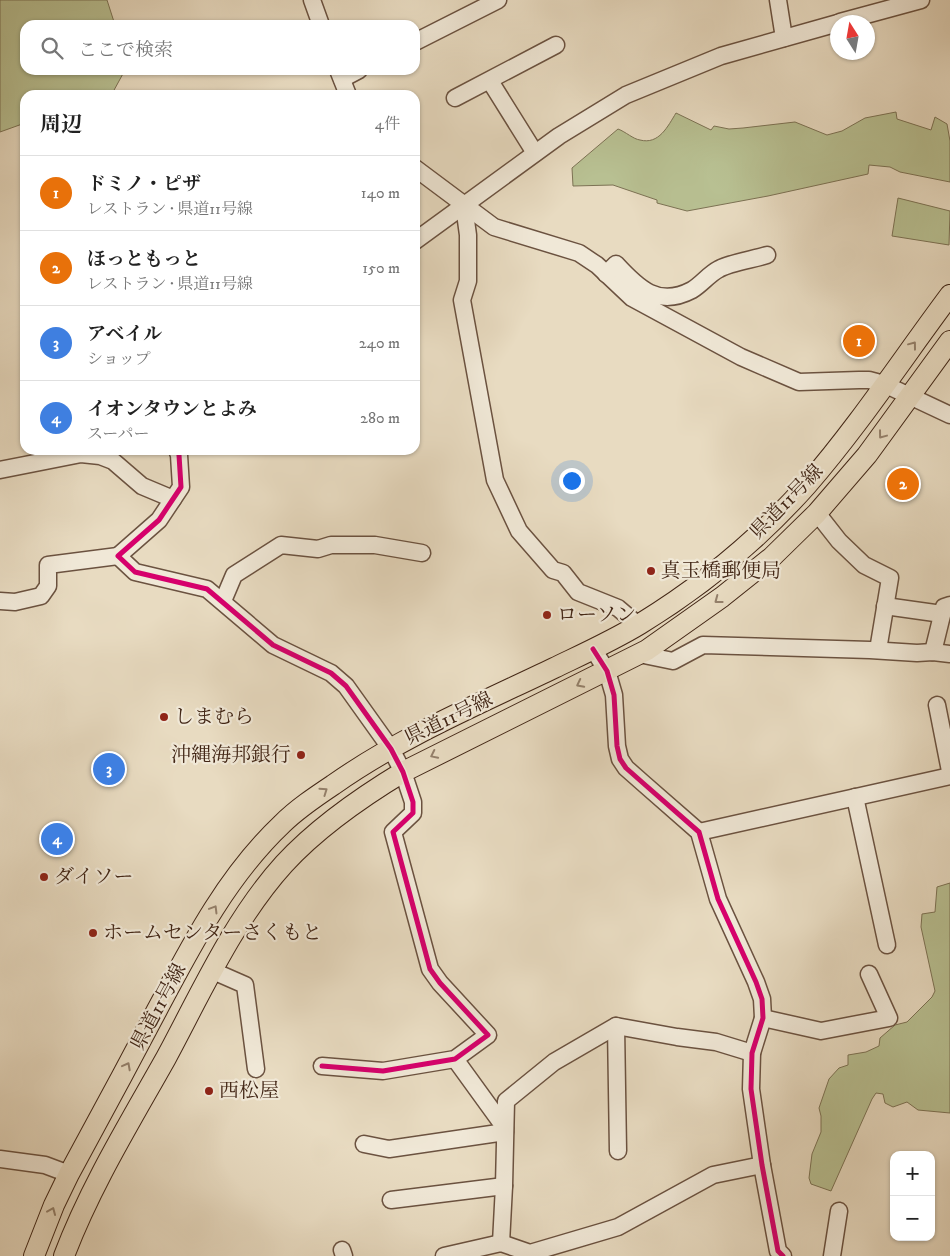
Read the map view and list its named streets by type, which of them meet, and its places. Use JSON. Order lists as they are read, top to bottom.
{
  "streets": {
    "main road": ["県道11号線"]
  },
  "places": [
    "真玉橋郵便局",
    "ローソン",
    "しまむら",
    "沖縄海邦銀行",
    "ダイソー",
    "ホームセンターさくもと",
    "西松屋"
  ],
  "north": "top",
  "page": {
    "search": "ここで検索",
    "heading": ["周辺", "4件"],
    "list": [
      {
        "mark": "1",
        "name": "ドミノ・ピザ",
        "note": "レストラン · 県道11号線",
        "value": "140 m"
      },
      {
        "mark": "2",
        "name": "ほっともっと",
        "note": "レストラン · 県道11号線",
        "value": "150 m"
      },
      {
        "mark": "3",
        "name": "アベイル",
        "note": "ショップ",
        "value": "240 m"
      },
      {
        "mark": "4",
        "name": "イオンタウンとよみ",
        "note": "スーパー",
        "value": "280 m"
      }
    ],
    "pins": [
      "1",
      "2",
      "3",
      "4"
    ],
    "map_buttons": ["+", "−"]
  }
}
